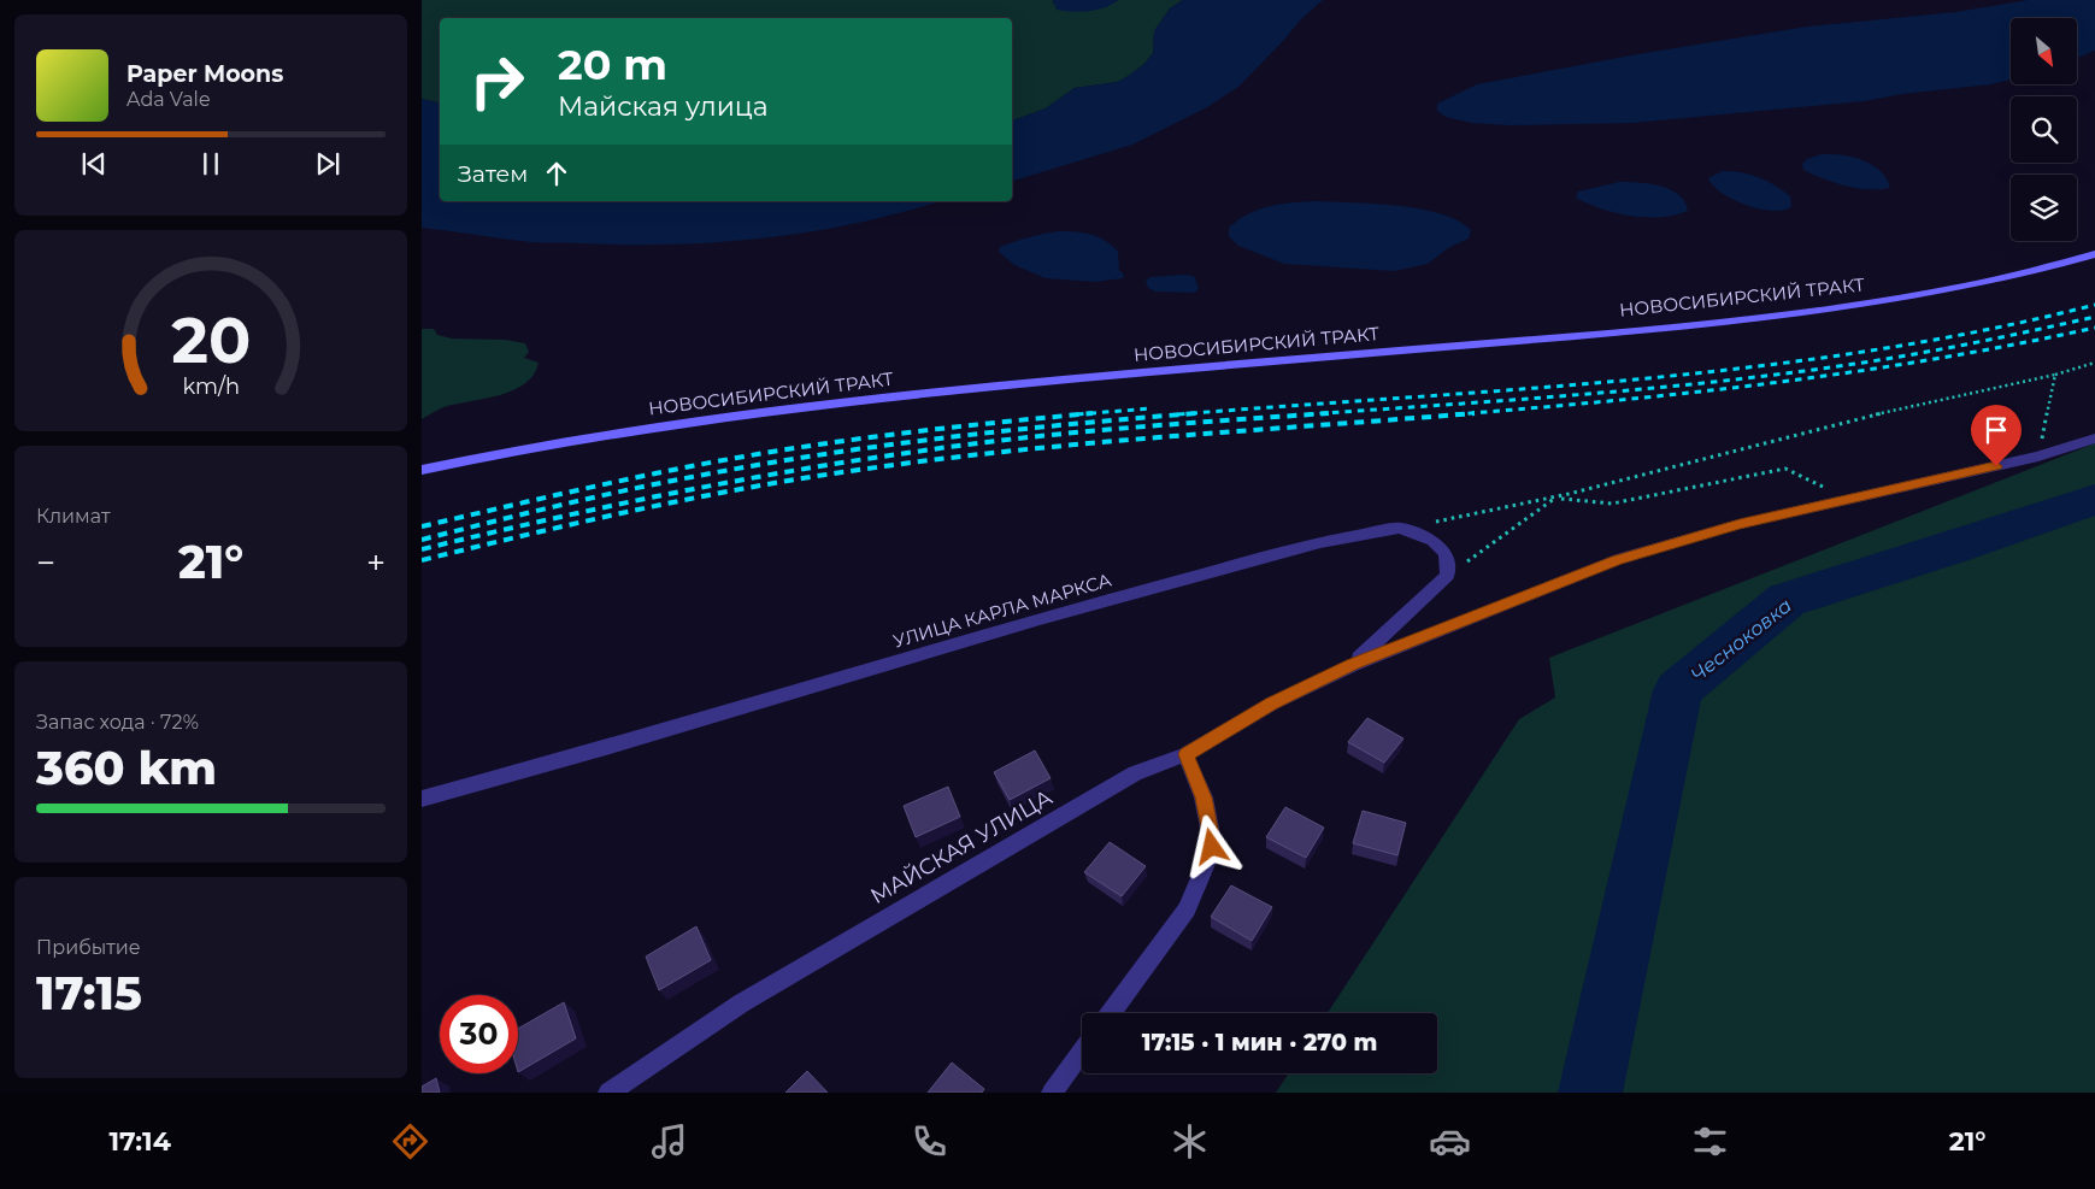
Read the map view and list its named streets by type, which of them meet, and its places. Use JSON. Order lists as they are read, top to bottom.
{
  "streets": {
    "main road": ["НОВОСИБИРСКИЙ ТРАКТ"],
    "street": ["УЛИЦА КАРЛА МАРКСА", "МАЙСКАЯ УЛИЦА"]
  },
  "water": ["Чесноковка"],
  "north": "bottom right",
  "page": {
    "turn": ["20 m", "Майская улица"],
    "song": ["Paper Moons", "Ada Vale"],
    "then": "Затем",
    "tile": [
      "Климат",
      ["Запас хода · 72%", "360 km"],
      ["Прибытие", "17:15"]
    ],
    "heat": ["−", "21°", "+"],
    "limit": "30",
    "trip": "17:15 · 1 мин · 270 m",
    "tabs": ["17:14", "21°"],
    "gauge": ["20", "km/h"]
  }
}
